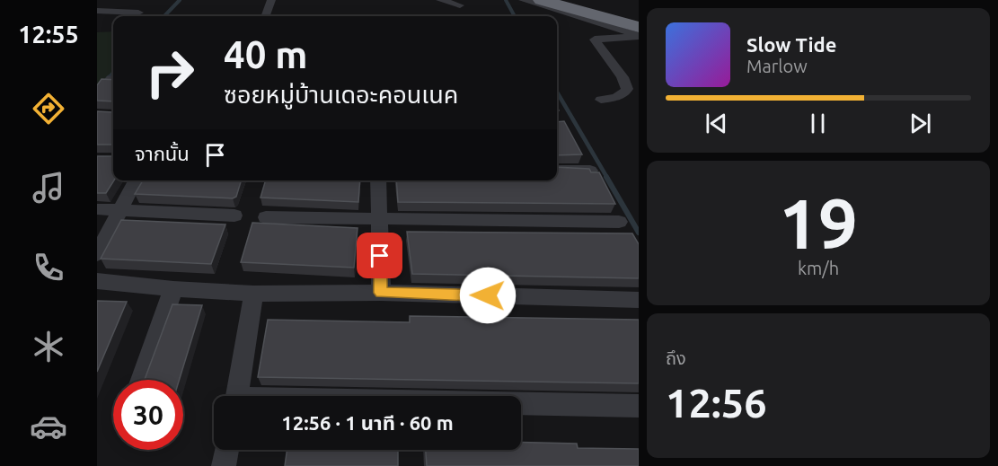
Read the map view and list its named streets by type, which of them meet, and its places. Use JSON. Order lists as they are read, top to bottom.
{
  "page": {
    "tabs": "12:55",
    "turn": ["40 m", "ซอยหมู่บ้านเดอะคอนเนค"],
    "song": ["Slow Tide", "Marlow"],
    "then": "จากนั้น",
    "tile": [
      ["19", "km/h"],
      ["ถึง", "12:56"]
    ],
    "limit": "30",
    "trip": "12:56 · 1 นาที · 60 m"
  }
}
